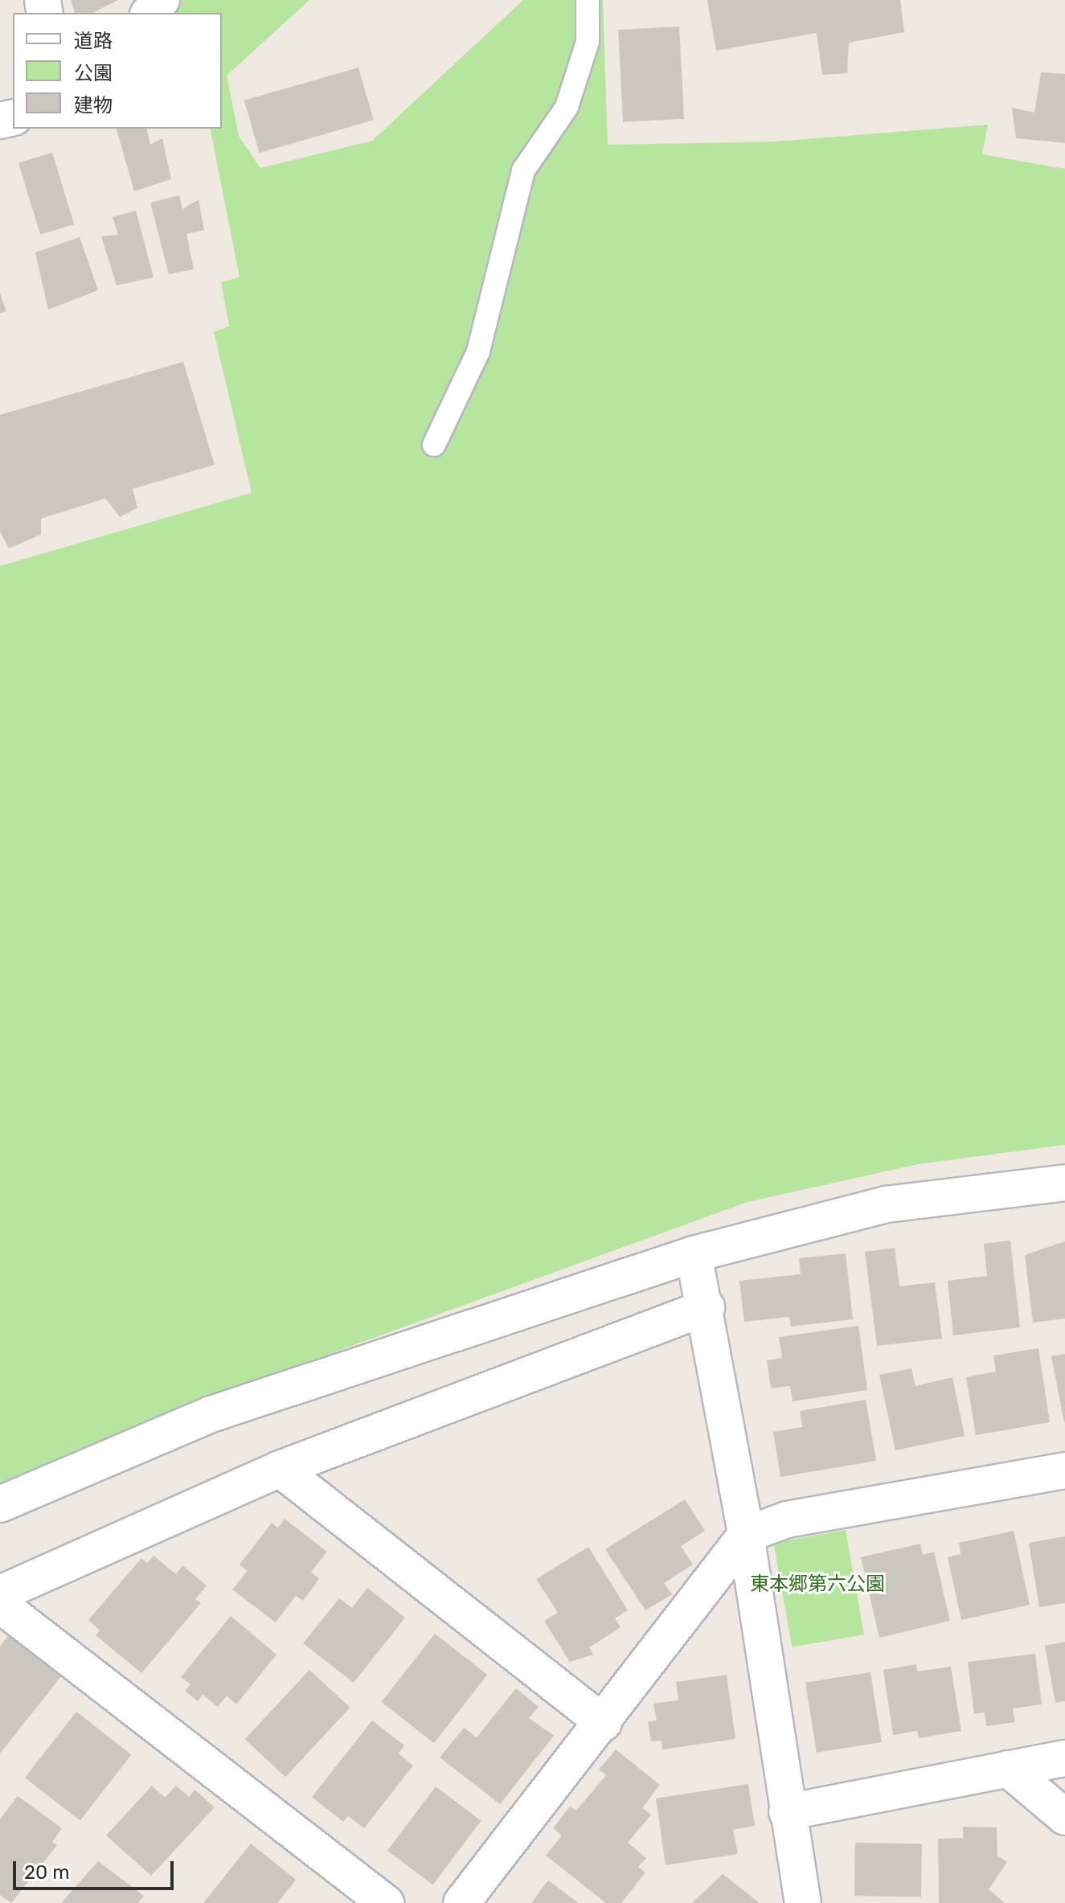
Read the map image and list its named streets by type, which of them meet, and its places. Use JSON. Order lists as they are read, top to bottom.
{
  "parks": ["東本郷第六公園"],
  "legend": ["道路", "公園", "建物"],
  "scale_bar": "20 m"
}
